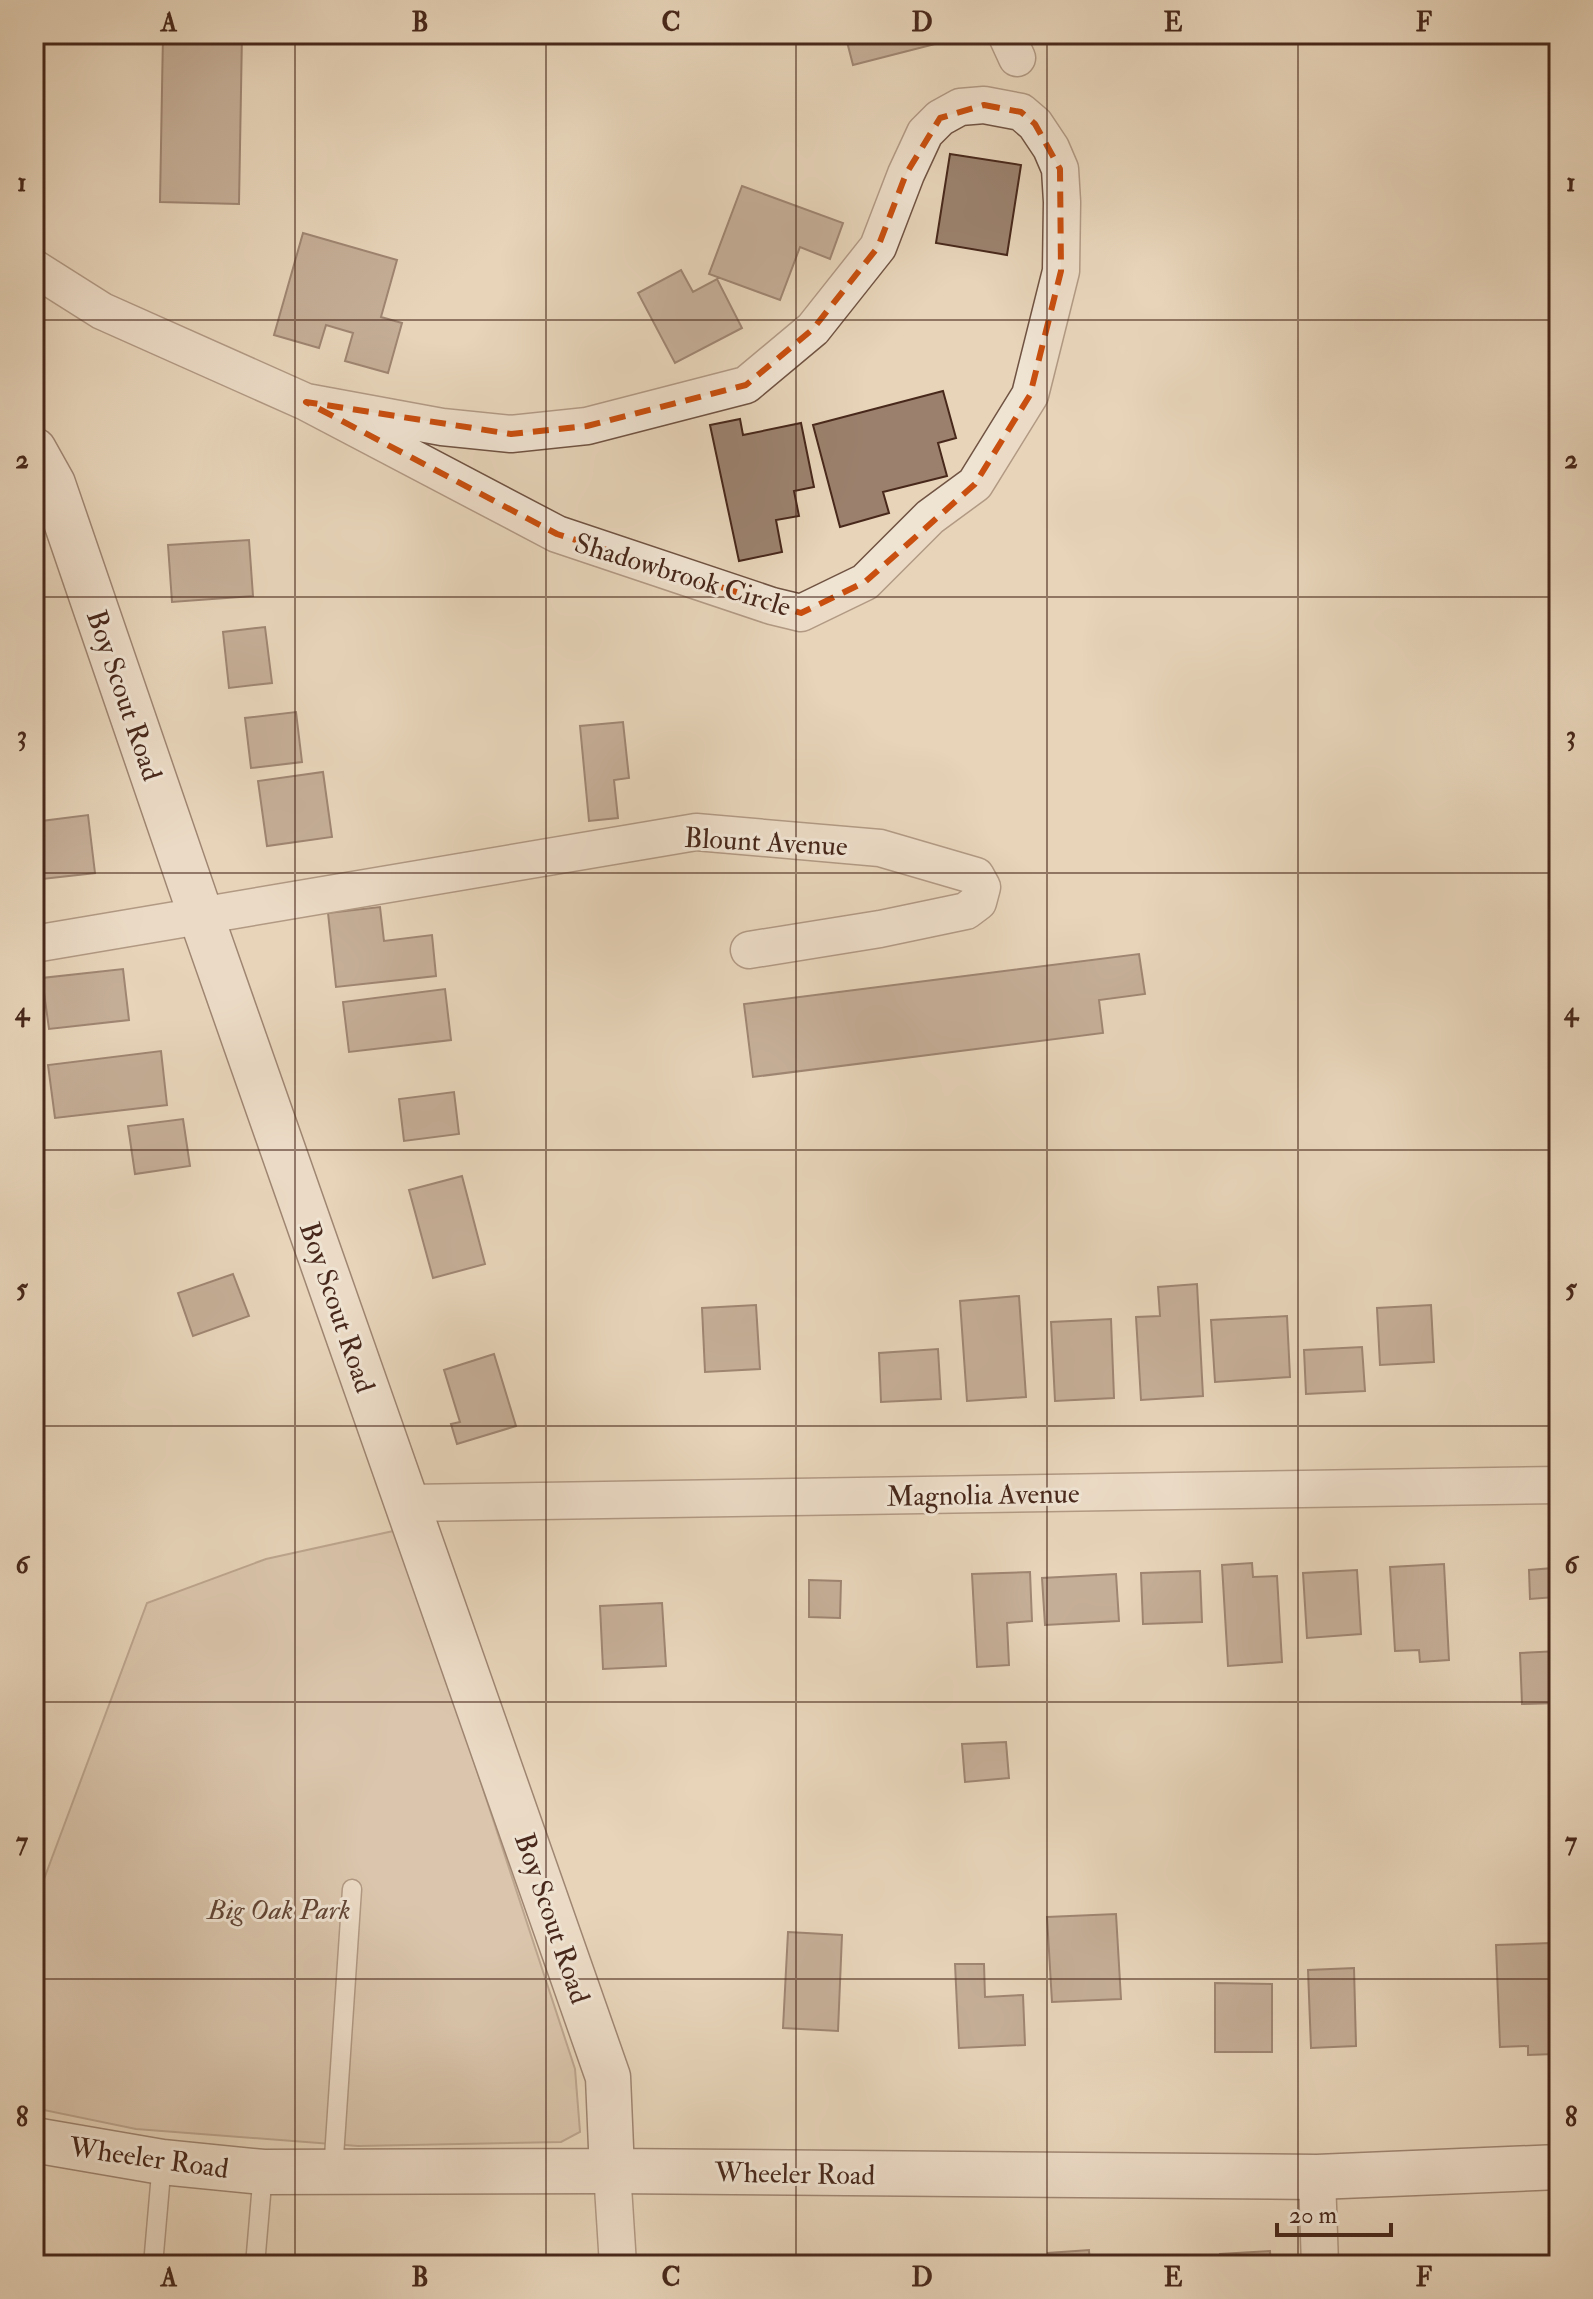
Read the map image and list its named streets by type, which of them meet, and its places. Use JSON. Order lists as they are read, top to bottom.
{
  "streets": {
    "street": [
      "Shadowbrook Circle",
      "Boy Scout Road",
      "Blount Avenue",
      "Magnolia Avenue",
      "Wheeler Road"
    ]
  },
  "crossings": [
    ["Boy Scout Road", "Blount Avenue"],
    ["Boy Scout Road", "Magnolia Avenue"],
    ["Boy Scout Road", "Wheeler Road"]
  ],
  "parks": ["Big Oak Park"],
  "scale_bar": "20 m",
  "grid": {
    "columns": [
      "A",
      "B",
      "C",
      "D",
      "E",
      "F"
    ],
    "rows": [
      "1",
      "2",
      "3",
      "4",
      "5",
      "6",
      "7",
      "8"
    ]
  }
}
